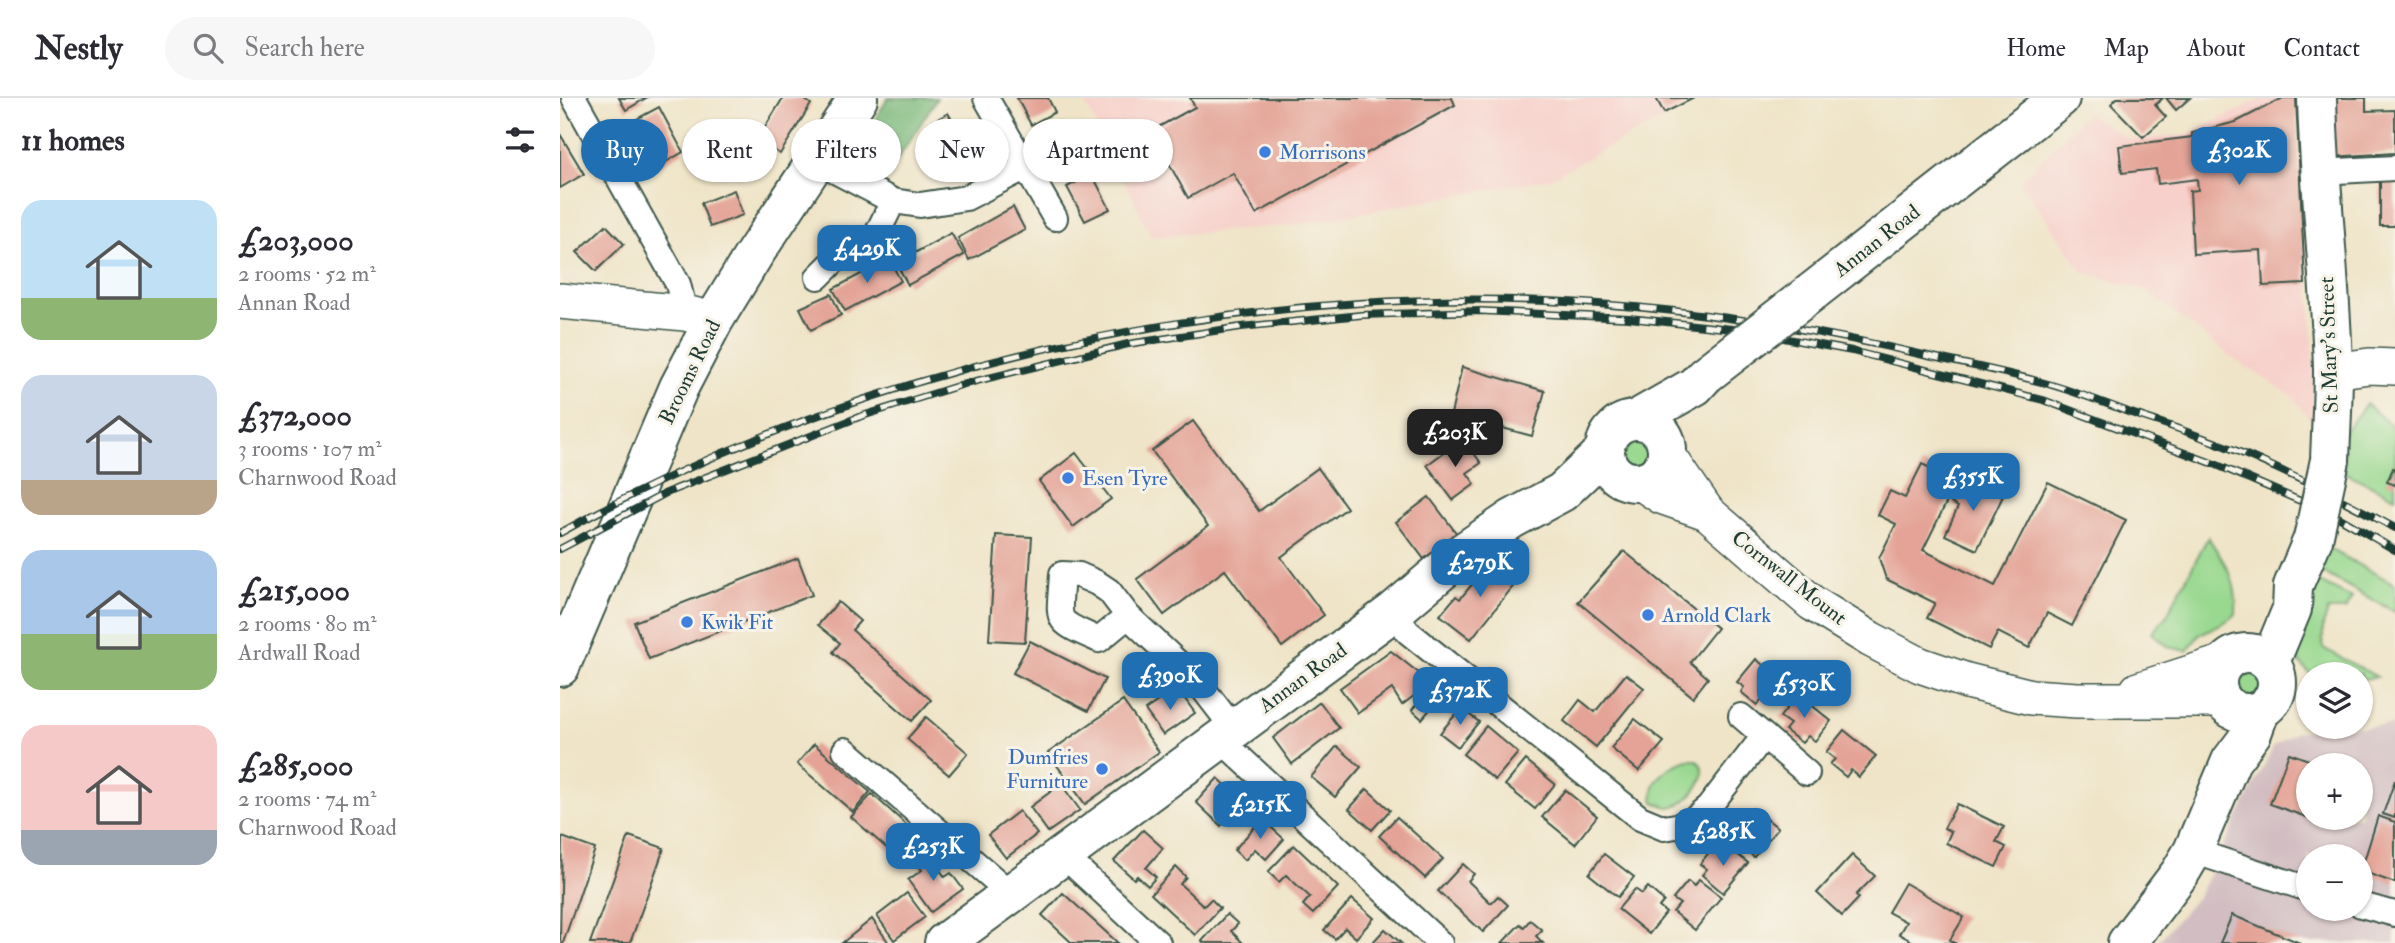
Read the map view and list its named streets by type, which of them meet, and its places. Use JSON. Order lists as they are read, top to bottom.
{
  "streets": {
    "main road": ["Annan Road", "St Mary's Street", "Brooms Road"],
    "street": ["Cornwall Mount"]
  },
  "crossings": [
    ["Annan Road", "Cornwall Mount"],
    ["St Mary's Street", "Cornwall Mount"]
  ],
  "places": [
    "Morrisons",
    "Esen Tyre",
    "Arnold Clark",
    "Kwik Fit",
    "Dumfries Furniture"
  ],
  "page": {
    "header": "Nestly",
    "search": "Search here",
    "nav": [
      "Home",
      "Map",
      "About",
      "Contact"
    ],
    "heading": "11 homes",
    "chip": [
      "Buy",
      "Rent",
      "Filters",
      "New",
      "Apartment"
    ],
    "price": [
      "£302K",
      "£429K",
      "£203K",
      "£355K",
      "£279K",
      "£390K",
      "£530K",
      "£372K",
      "£215K",
      "£285K",
      "£253K"
    ],
    "list": [
      {
        "name": "£203,000",
        "note": "2 rooms · 52 m² · Annan Road"
      },
      {
        "name": "£372,000",
        "note": "3 rooms · 107 m² · Charnwood Road"
      },
      {
        "name": "£215,000",
        "note": "2 rooms · 80 m² · Ardwall Road"
      },
      {
        "name": "£285,000",
        "note": "2 rooms · 74 m² · Charnwood Road"
      }
    ],
    "map_buttons": ["+", "−"]
  }
}
